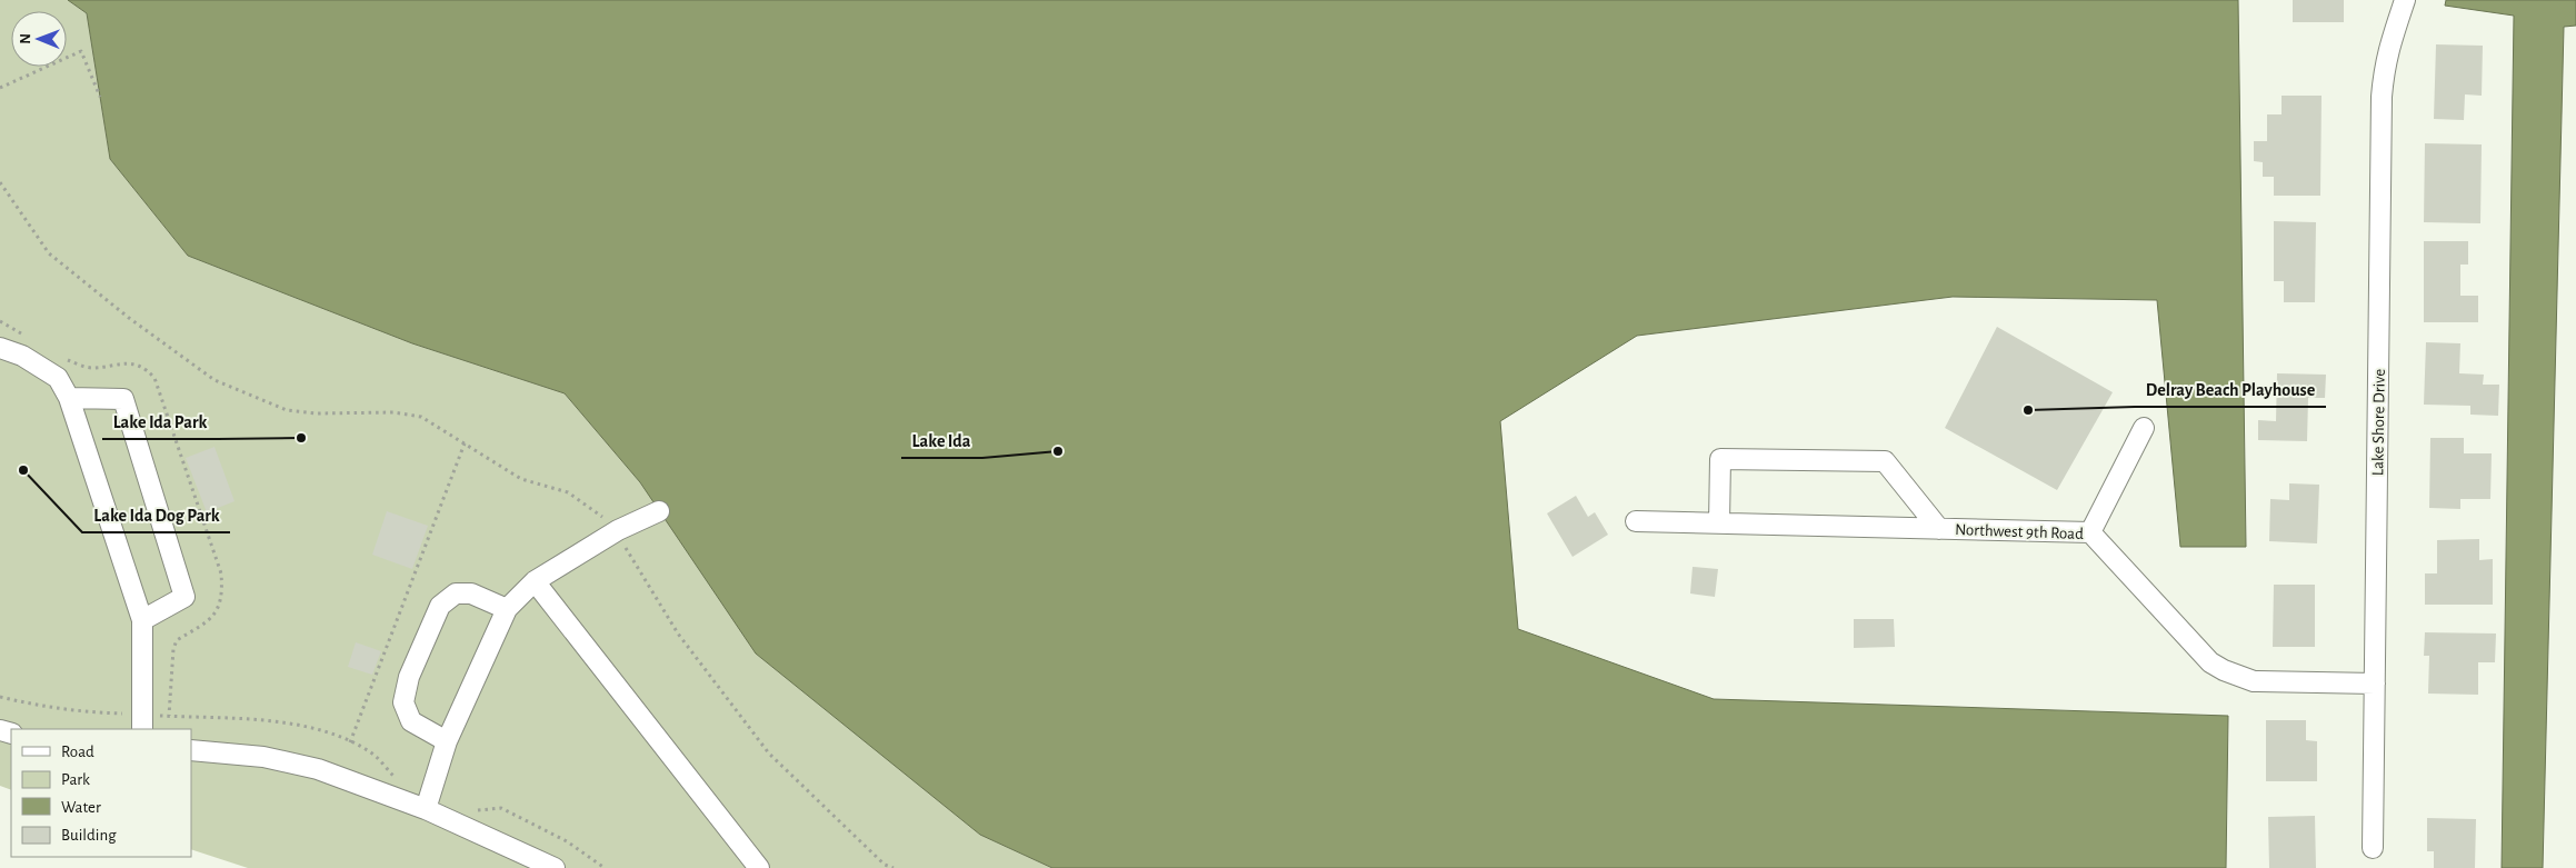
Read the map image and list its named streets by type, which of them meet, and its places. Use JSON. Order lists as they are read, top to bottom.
{
  "streets": {
    "street": ["Lake Shore Drive", "Northwest 9th Road"]
  },
  "crossings": [
    ["Lake Shore Drive", "Northwest 9th Road"]
  ],
  "places": [
    "Delray Beach Playhouse",
    "Lake Ida Park",
    "Lake Ida",
    "Lake Ida Dog Park"
  ],
  "legend": [
    "Road",
    "Park",
    "Water",
    "Building"
  ],
  "north": "left"
}
